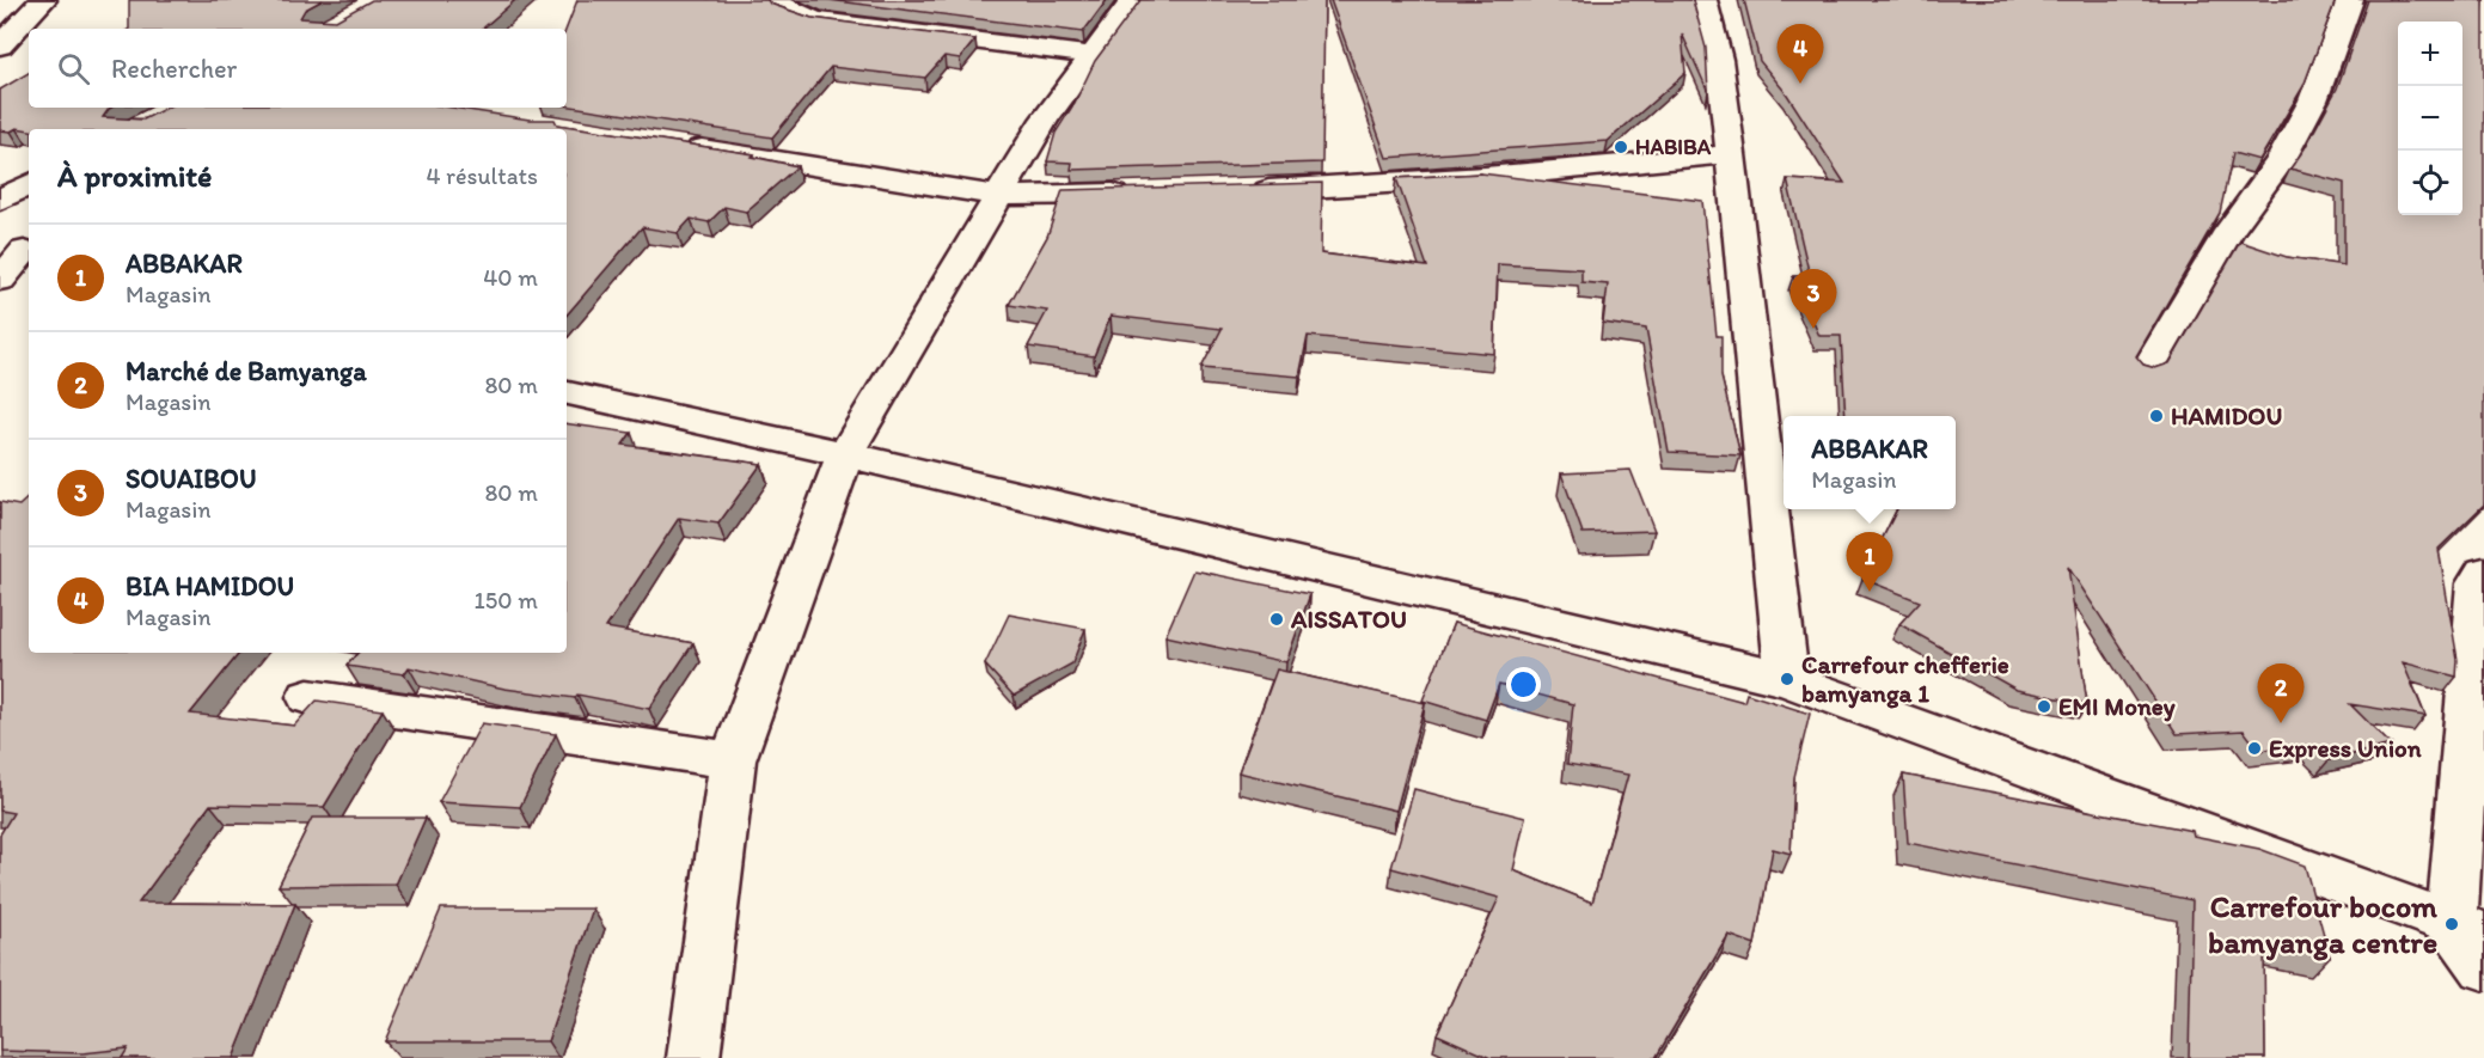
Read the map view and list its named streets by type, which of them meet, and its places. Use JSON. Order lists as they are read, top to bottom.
{
  "places": [
    "HABIBA",
    "HAMIDOU",
    "AISSATOU",
    "Carrefour chefferie bamyanga 1",
    "EMI Money",
    "Express Union",
    "Carrefour bocom bamyanga centre"
  ],
  "page": {
    "map_buttons": ["+", "−"],
    "pins": [
      "4",
      "3",
      "1",
      "2"
    ],
    "search": "Rechercher",
    "heading": ["À proximité", "4 résultats"],
    "list": [
      {
        "mark": "1",
        "name": "ABBAKAR",
        "note": "Magasin",
        "value": "40 m"
      },
      {
        "mark": "2",
        "name": "Marché de Bamyanga",
        "note": "Magasin",
        "value": "80 m"
      },
      {
        "mark": "3",
        "name": "SOUAIBOU",
        "note": "Magasin",
        "value": "80 m"
      },
      {
        "mark": "4",
        "name": "BIA HAMIDOU",
        "note": "Magasin",
        "value": "150 m"
      }
    ],
    "popup": ["ABBAKAR", "Magasin"]
  }
}
